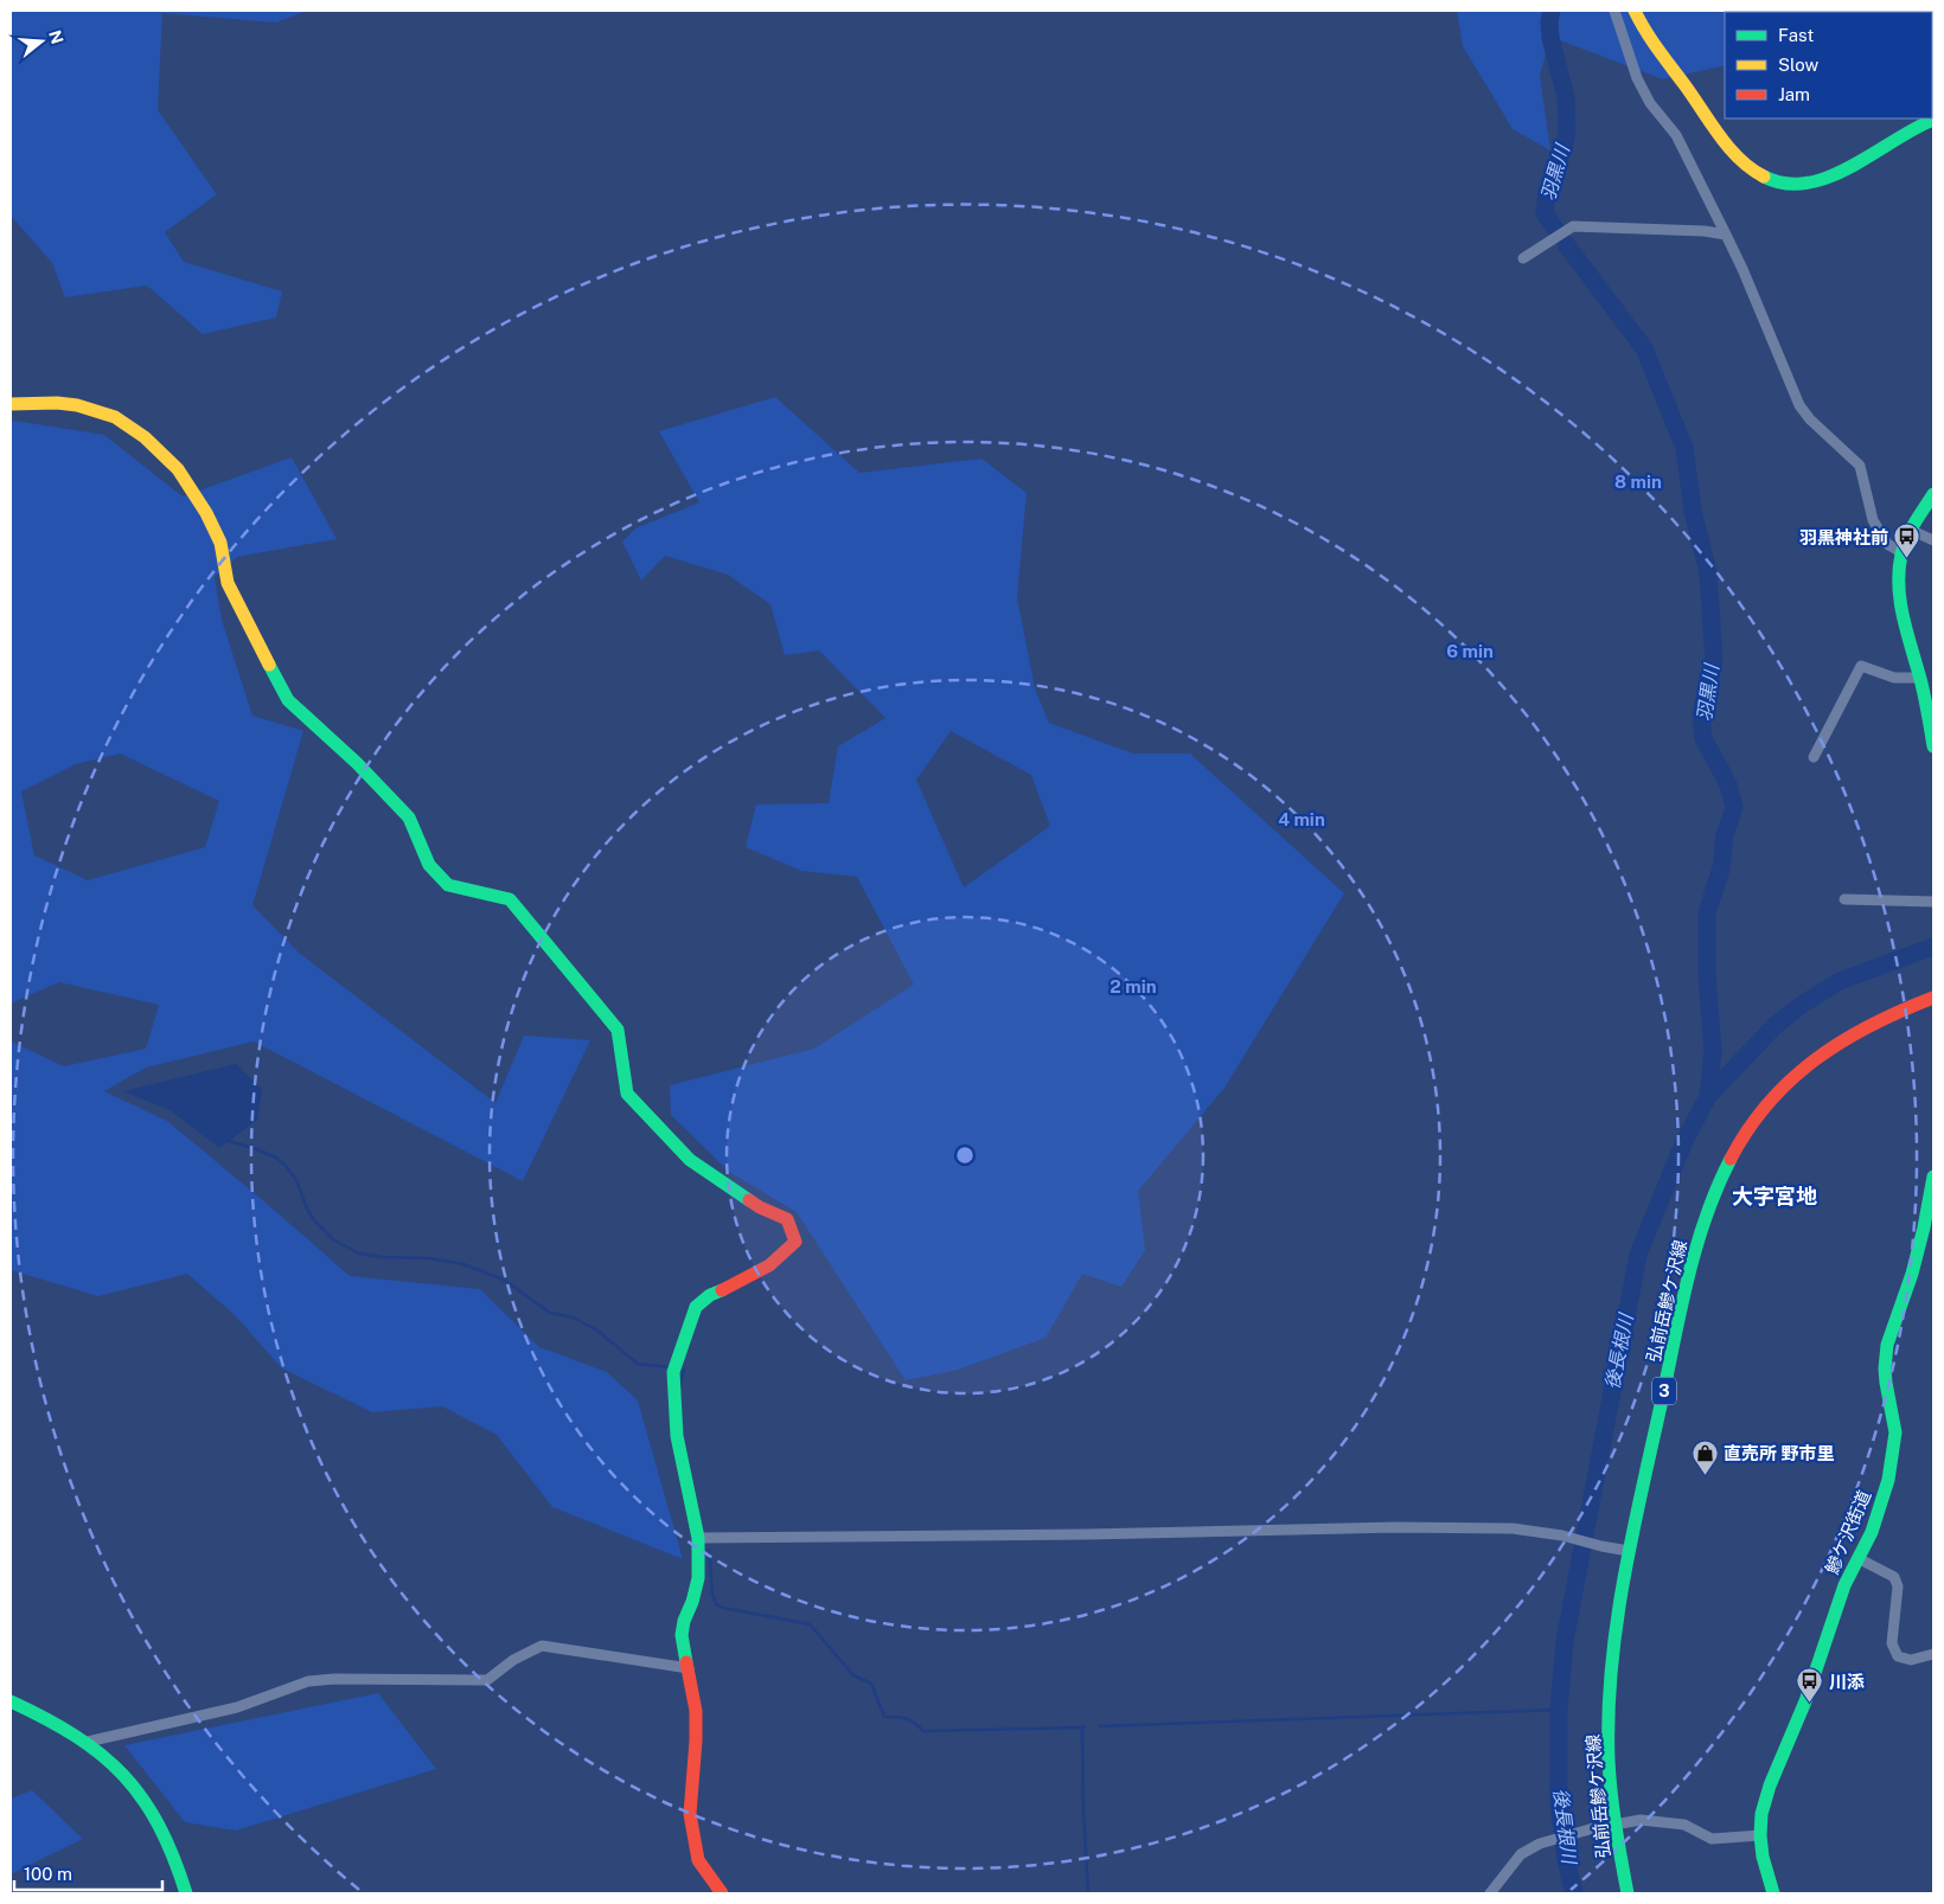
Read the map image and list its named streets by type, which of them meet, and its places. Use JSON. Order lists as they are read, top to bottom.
{
  "streets": {
    "street": ["弘前岳鰺ケ沢線", "3", "鰺ケ沢街道"]
  },
  "districts": ["大字宮地"],
  "water": ["羽黒川", "後長根川"],
  "places": {
    "bus stop": ["羽黒神社前", "川添"],
    "shop": ["直売所 野市里"]
  },
  "legend": ["Fast", "Slow", "Jam"],
  "scale_bar": "100 m",
  "north": "right",
  "rings": [
    "8 min",
    "6 min",
    "4 min",
    "2 min"
  ]
}
